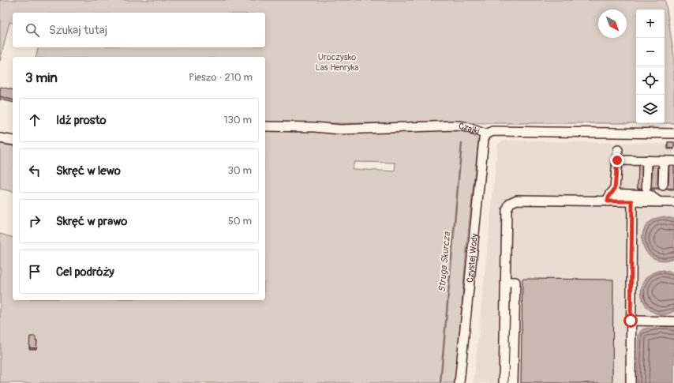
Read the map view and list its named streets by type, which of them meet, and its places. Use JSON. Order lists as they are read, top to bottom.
{
  "streets": {
    "street": ["Czajki", "Czystej Wody"]
  },
  "crossings": [
    ["Czajki", "Czystej Wody"]
  ],
  "water": ["Struga Skurcza"],
  "parks": ["Uroczysko Las Henryka"],
  "north": "bottom right",
  "page": {
    "map_buttons": ["+", "−"],
    "search": "Szukaj tutaj",
    "heading": ["3 min", "Pieszo · 210 m"],
    "list": [
      ["Idź prosto", "130 m"],
      ["Skręć w lewo", "30 m"],
      ["Skręć w prawo", "50 m"],
      "Cel podróży"
    ]
  }
}
